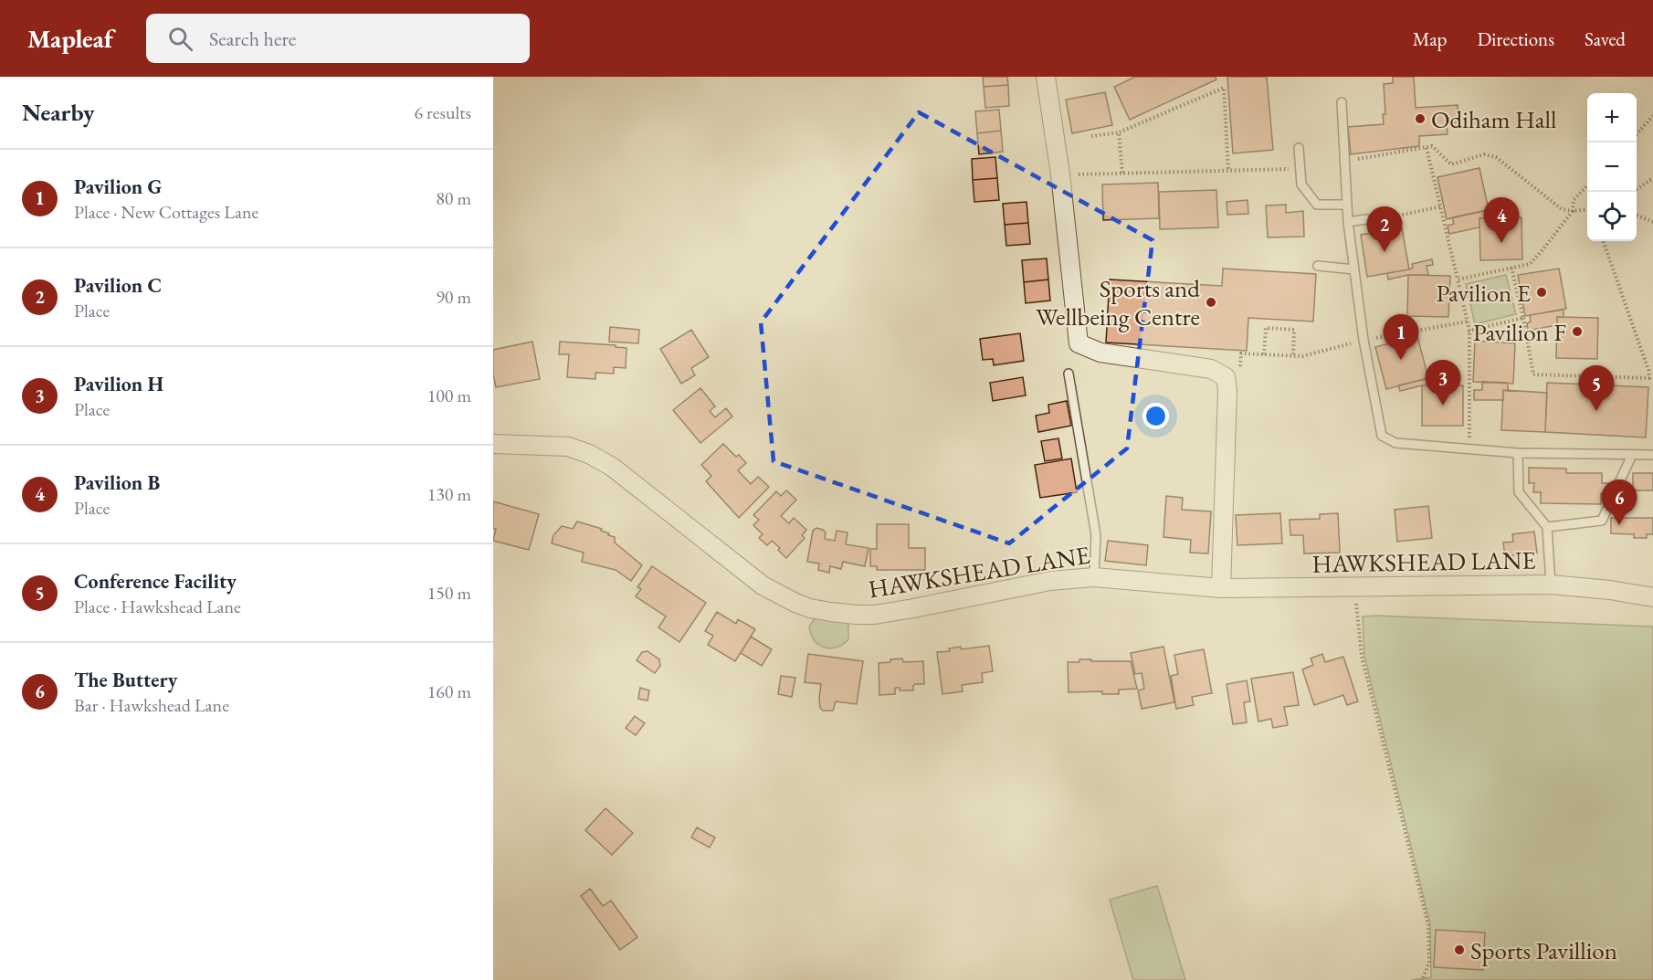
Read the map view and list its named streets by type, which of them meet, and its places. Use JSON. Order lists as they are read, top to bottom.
{
  "streets": {
    "street": ["HAWKSHEAD LANE"]
  },
  "places": [
    "Odiham Hall",
    "Pavilion E",
    "Sports and Wellbeing Centre",
    "Pavilion F",
    "Sports Pavillion"
  ],
  "page": {
    "header": "Mapleaf",
    "search": "Search here",
    "nav": ["Map", "Directions", "Saved"],
    "heading": ["Nearby", "6 results"],
    "map_buttons": ["+", "−"],
    "list": [
      {
        "mark": "1",
        "name": "Pavilion G",
        "note": "Place · New Cottages Lane",
        "value": "80 m"
      },
      {
        "mark": "2",
        "name": "Pavilion C",
        "note": "Place",
        "value": "90 m"
      },
      {
        "mark": "3",
        "name": "Pavilion H",
        "note": "Place",
        "value": "100 m"
      },
      {
        "mark": "4",
        "name": "Pavilion B",
        "note": "Place",
        "value": "130 m"
      },
      {
        "mark": "5",
        "name": "Conference Facility",
        "note": "Place · Hawkshead Lane",
        "value": "150 m"
      },
      {
        "mark": "6",
        "name": "The Buttery",
        "note": "Bar · Hawkshead Lane",
        "value": "160 m"
      }
    ],
    "pins": [
      "4",
      "2",
      "1",
      "3",
      "5",
      "6"
    ]
  }
}
